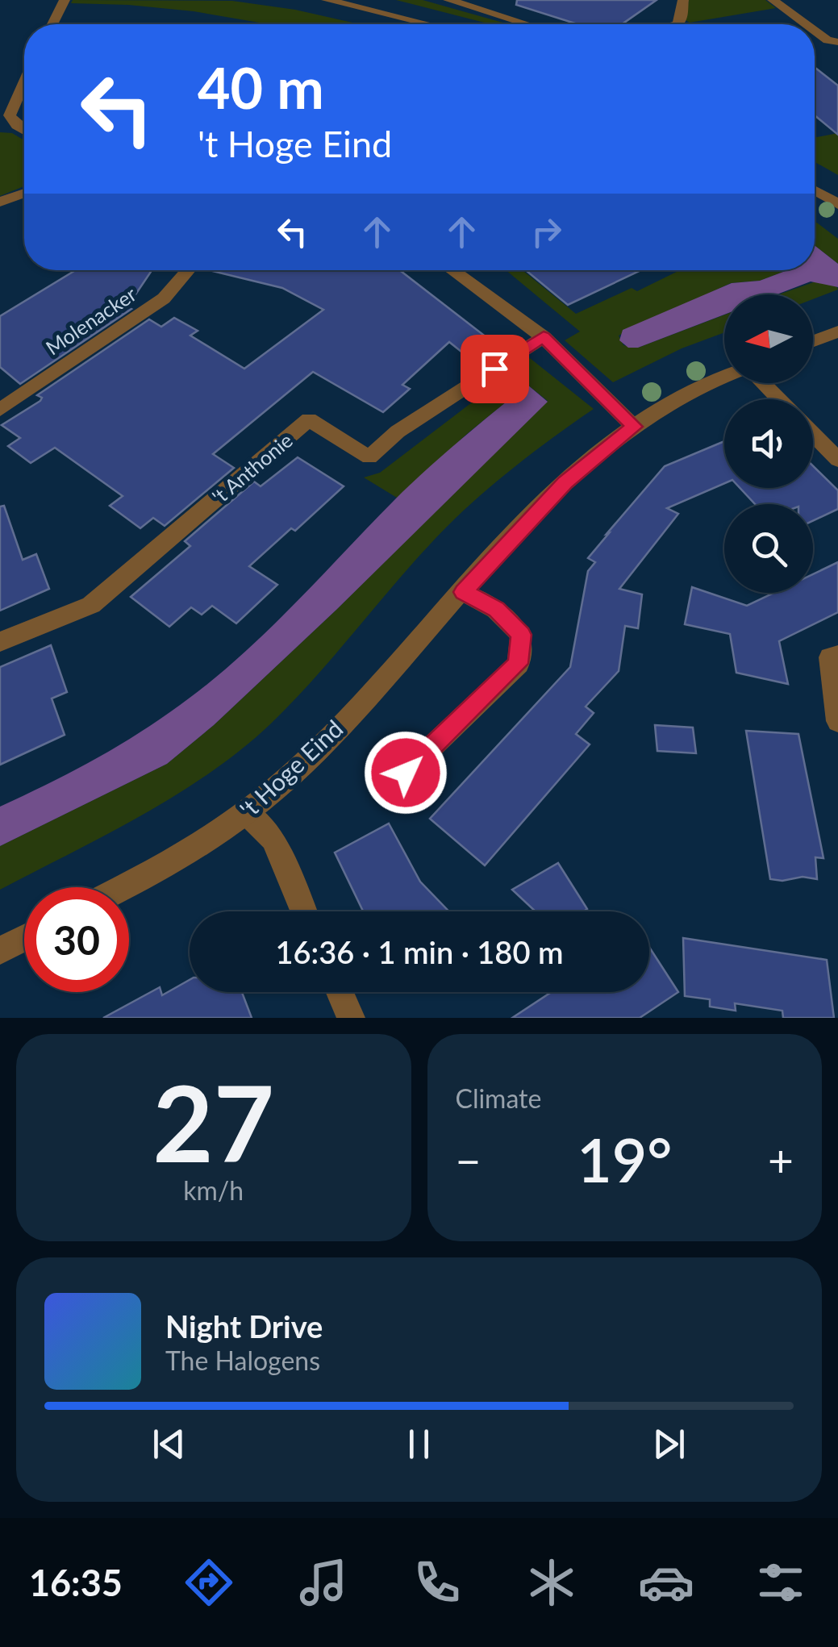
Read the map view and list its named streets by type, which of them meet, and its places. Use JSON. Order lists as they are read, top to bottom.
{
  "streets": {
    "street": ["Molenacker", "'t Anthonie", "'t Hoge Eind"]
  },
  "north": "left",
  "page": {
    "turn": ["40 m", "'t Hoge Eind"],
    "limit": "30",
    "trip": "16:36 · 1 min · 180 m",
    "tile": [
      ["27", "km/h"],
      "Climate"
    ],
    "heat": ["−", "19°", "+"],
    "song": ["Night Drive", "The Halogens"],
    "tabs": "16:35"
  }
}
